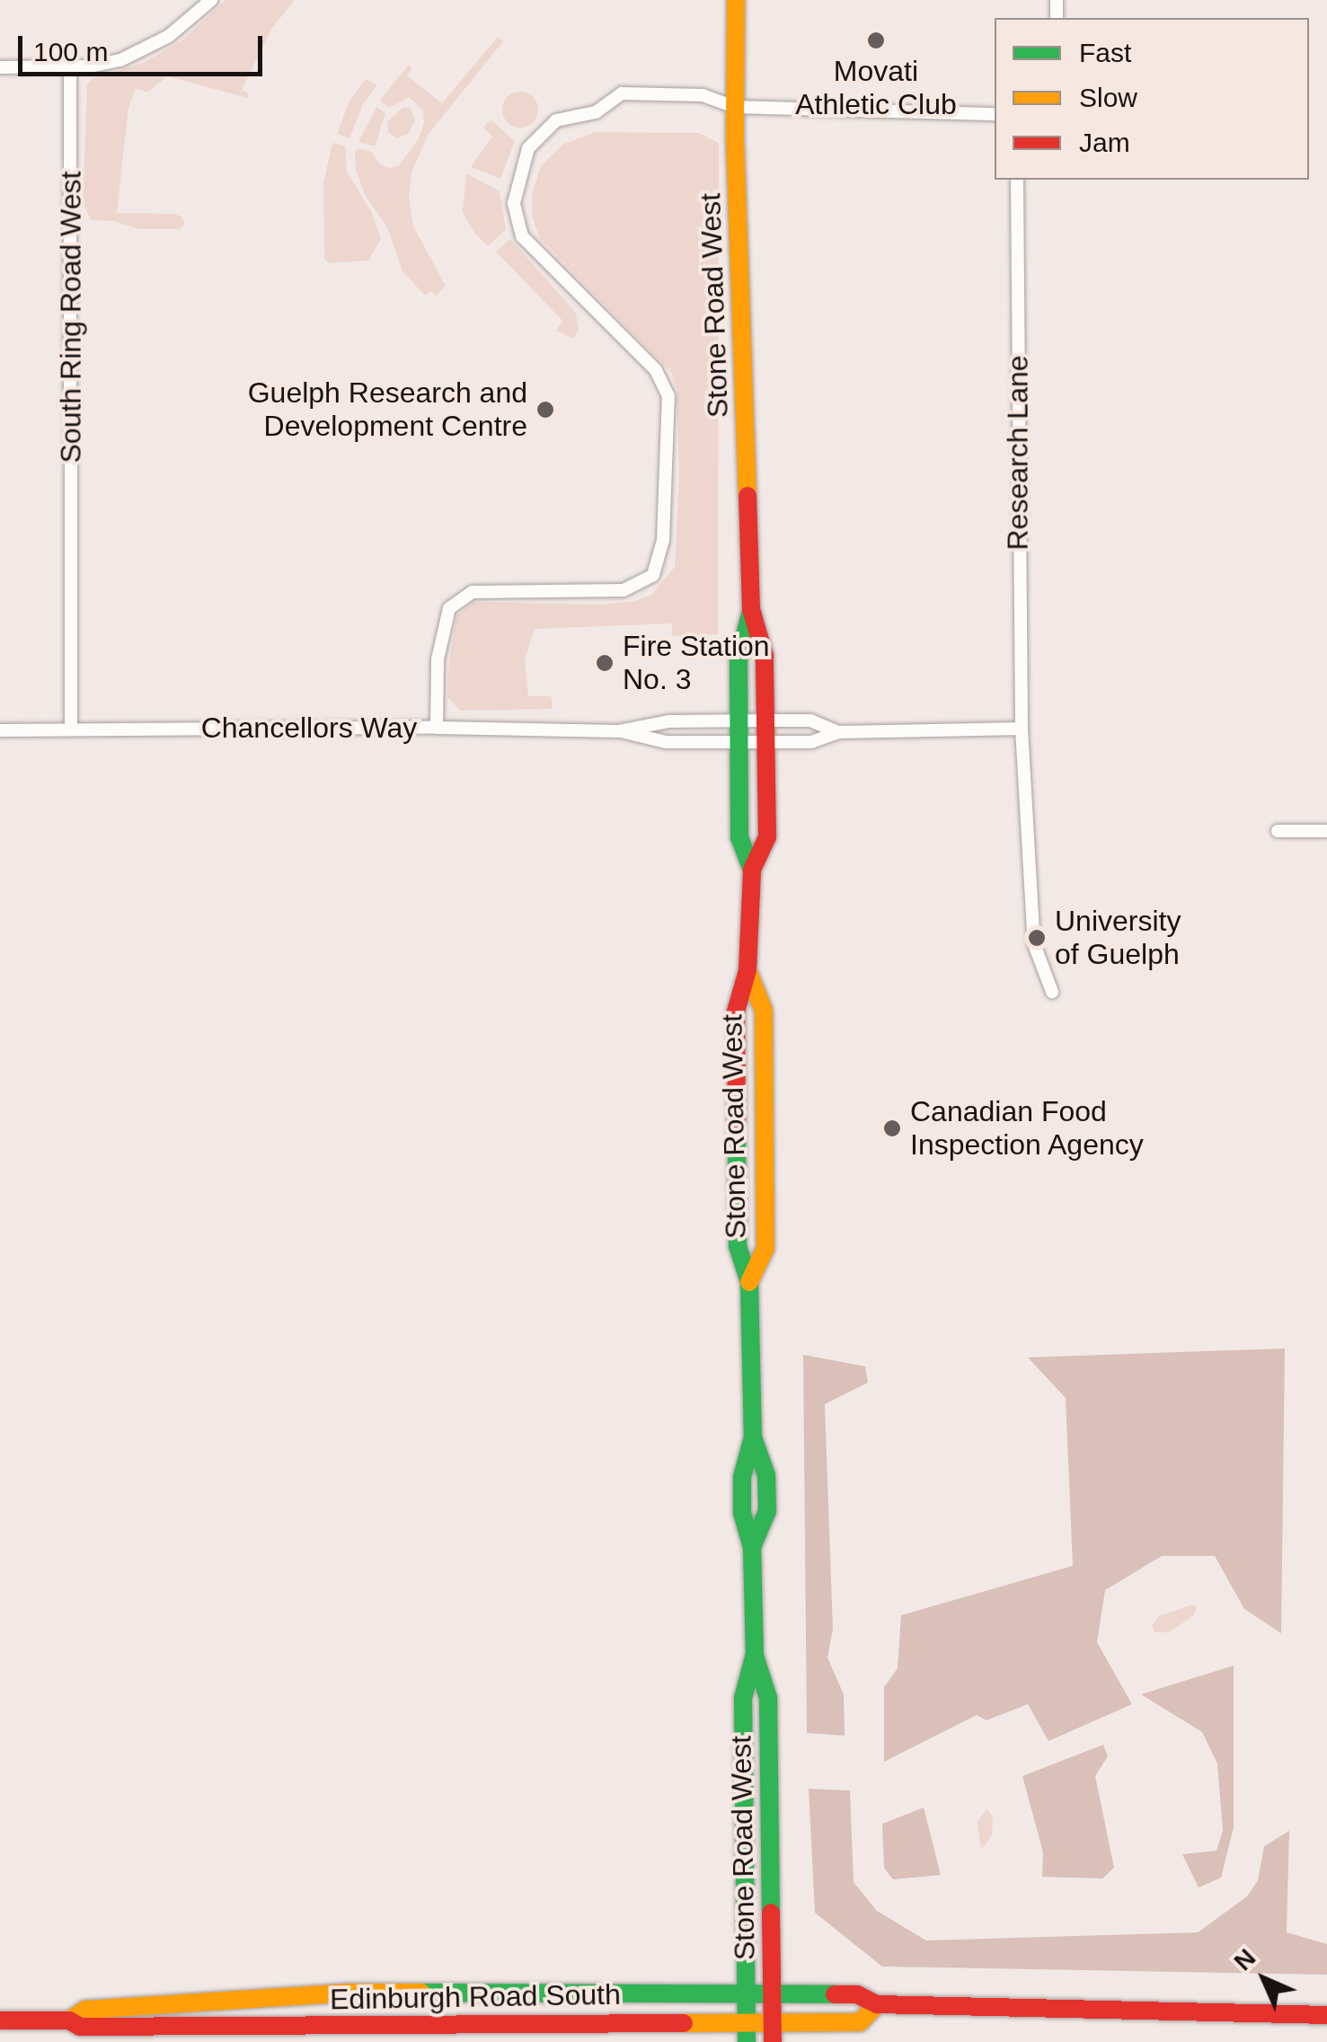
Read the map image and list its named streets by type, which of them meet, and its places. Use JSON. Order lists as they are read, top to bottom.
{
  "streets": {
    "main road": ["Stone Road West", "Edinburgh Road South"],
    "street": ["South Ring Road West", "Research Lane", "Chancellors Way"]
  },
  "crossings": [
    ["Stone Road West", "Chancellors Way"],
    ["Stone Road West", "Edinburgh Road South"],
    ["South Ring Road West", "Chancellors Way"]
  ],
  "places": [
    "Movati Athletic Club",
    "Guelph Research and Development Centre",
    "Fire Station No. 3",
    "University of Guelph",
    "Canadian Food Inspection Agency"
  ],
  "legend": ["Fast", "Slow", "Jam"],
  "scale_bar": "100 m",
  "north": "top left"
}
